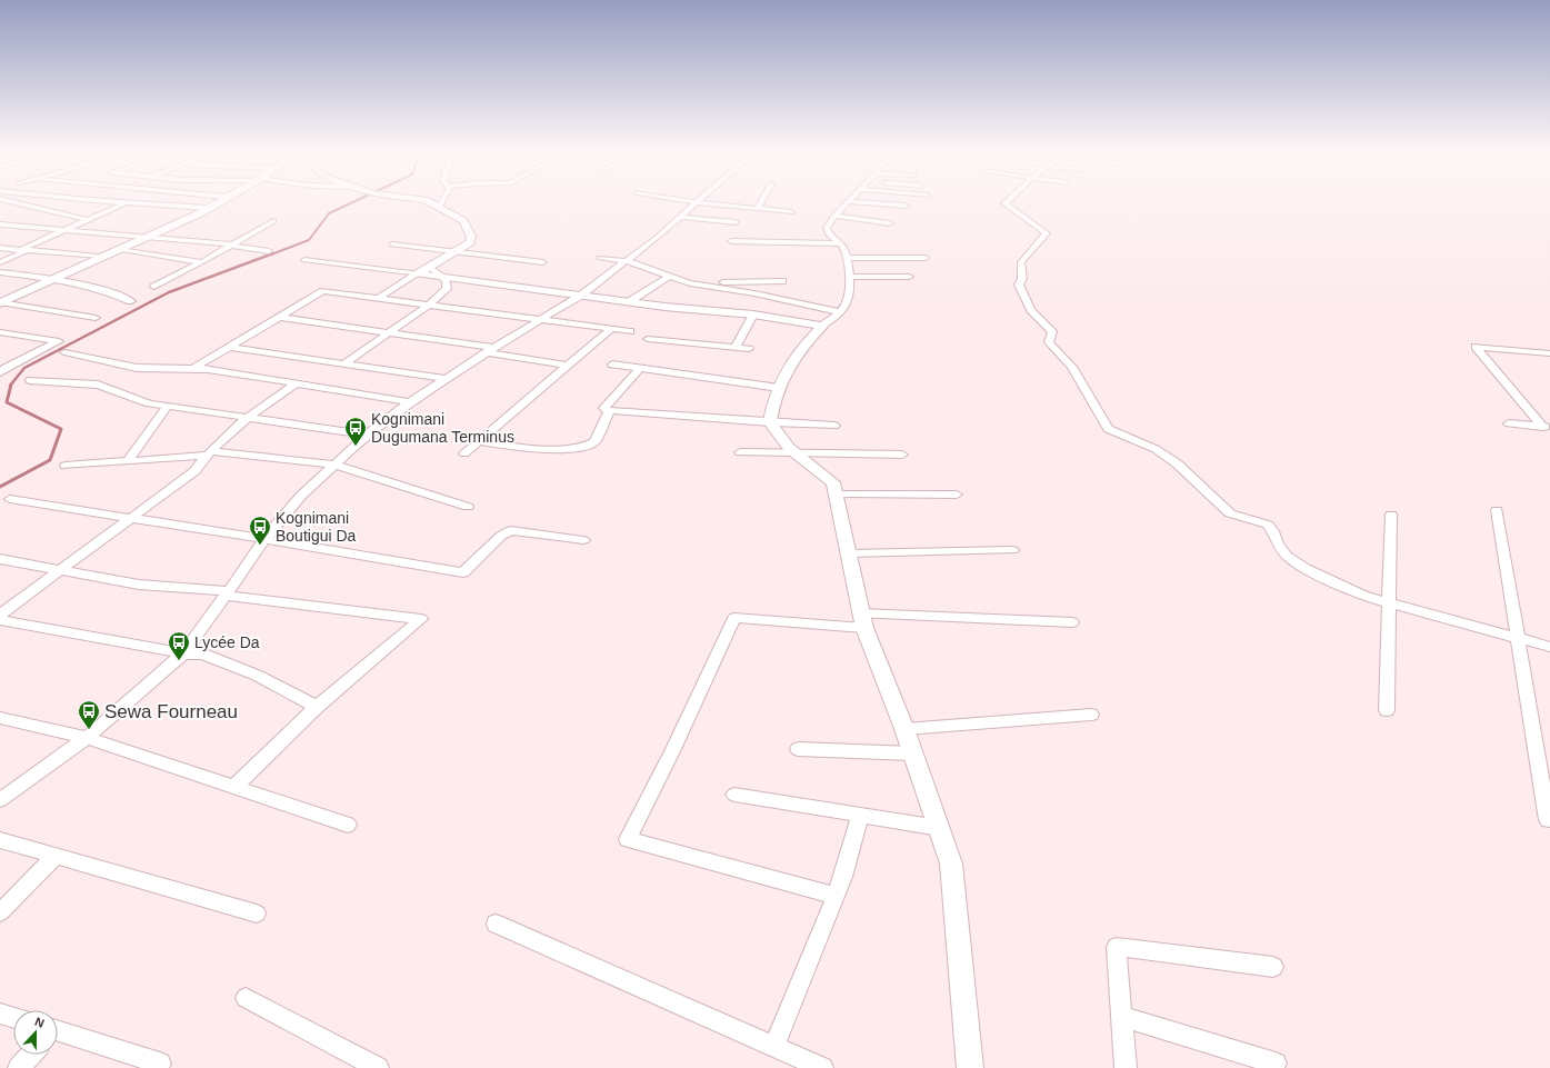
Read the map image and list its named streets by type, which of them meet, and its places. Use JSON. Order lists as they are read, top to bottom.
{
  "places": {
    "bus stop": [
      "Kognimani Dugumana Terminus",
      "Kognimani Boutigui Da",
      "Lycée Da",
      "Sewa Fourneau"
    ]
  },
  "north": "top"
}
